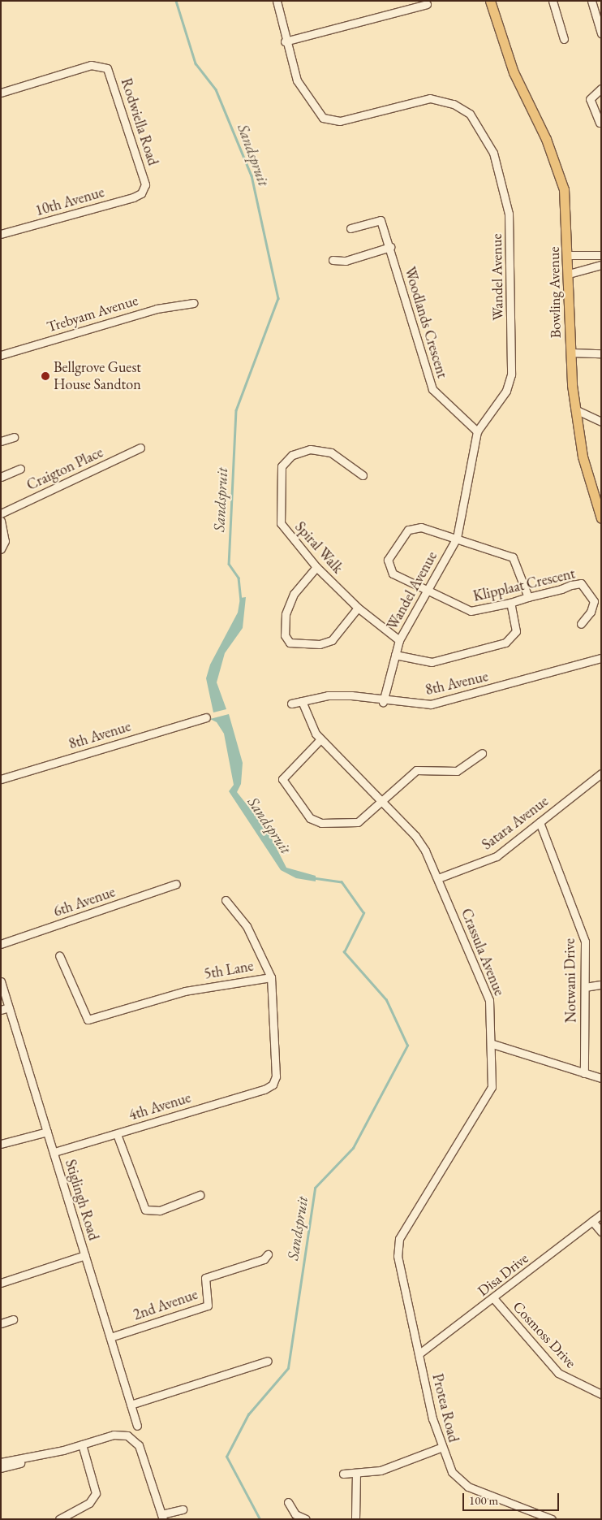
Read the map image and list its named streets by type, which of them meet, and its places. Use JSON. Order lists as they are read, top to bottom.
{
  "streets": {
    "main road": ["Bowling Avenue"],
    "street": [
      "Rodwiella Road",
      "10th Avenue",
      "Wandel Avenue",
      "Trebyam Avenue",
      "Woodlands Crescent",
      "Craigton Place",
      "Spiral Walk",
      "Klipplaat Crescent",
      "8th Avenue",
      "Satara Avenue",
      "6th Avenue",
      "Crassula Avenue",
      "5th Lane",
      "Notwani Drive",
      "4th Avenue",
      "Stiglingh Road",
      "Disa Drive",
      "2nd Avenue",
      "Cosmoss Drive",
      "Protea Road"
    ]
  },
  "crossings": [
    ["Rodwiella Road", "10th Avenue"],
    ["Wandel Avenue", "Woodlands Crescent"],
    ["Wandel Avenue", "Spiral Walk"],
    ["Wandel Avenue", "Klipplaat Crescent"],
    ["Wandel Avenue", "8th Avenue"],
    ["8th Avenue", "Crassula Avenue"],
    ["Satara Avenue", "Crassula Avenue"],
    ["Satara Avenue", "Notwani Drive"],
    ["Crassula Avenue", "Protea Road"],
    ["5th Lane", "4th Avenue"],
    ["4th Avenue", "Stiglingh Road"],
    ["Stiglingh Road", "2nd Avenue"],
    ["Disa Drive", "Cosmoss Drive"],
    ["Disa Drive", "Protea Road"]
  ],
  "water": ["Sandspruit"],
  "places": ["Bellgrove Guest House Sandton"],
  "scale_bar": "100 m"
}
